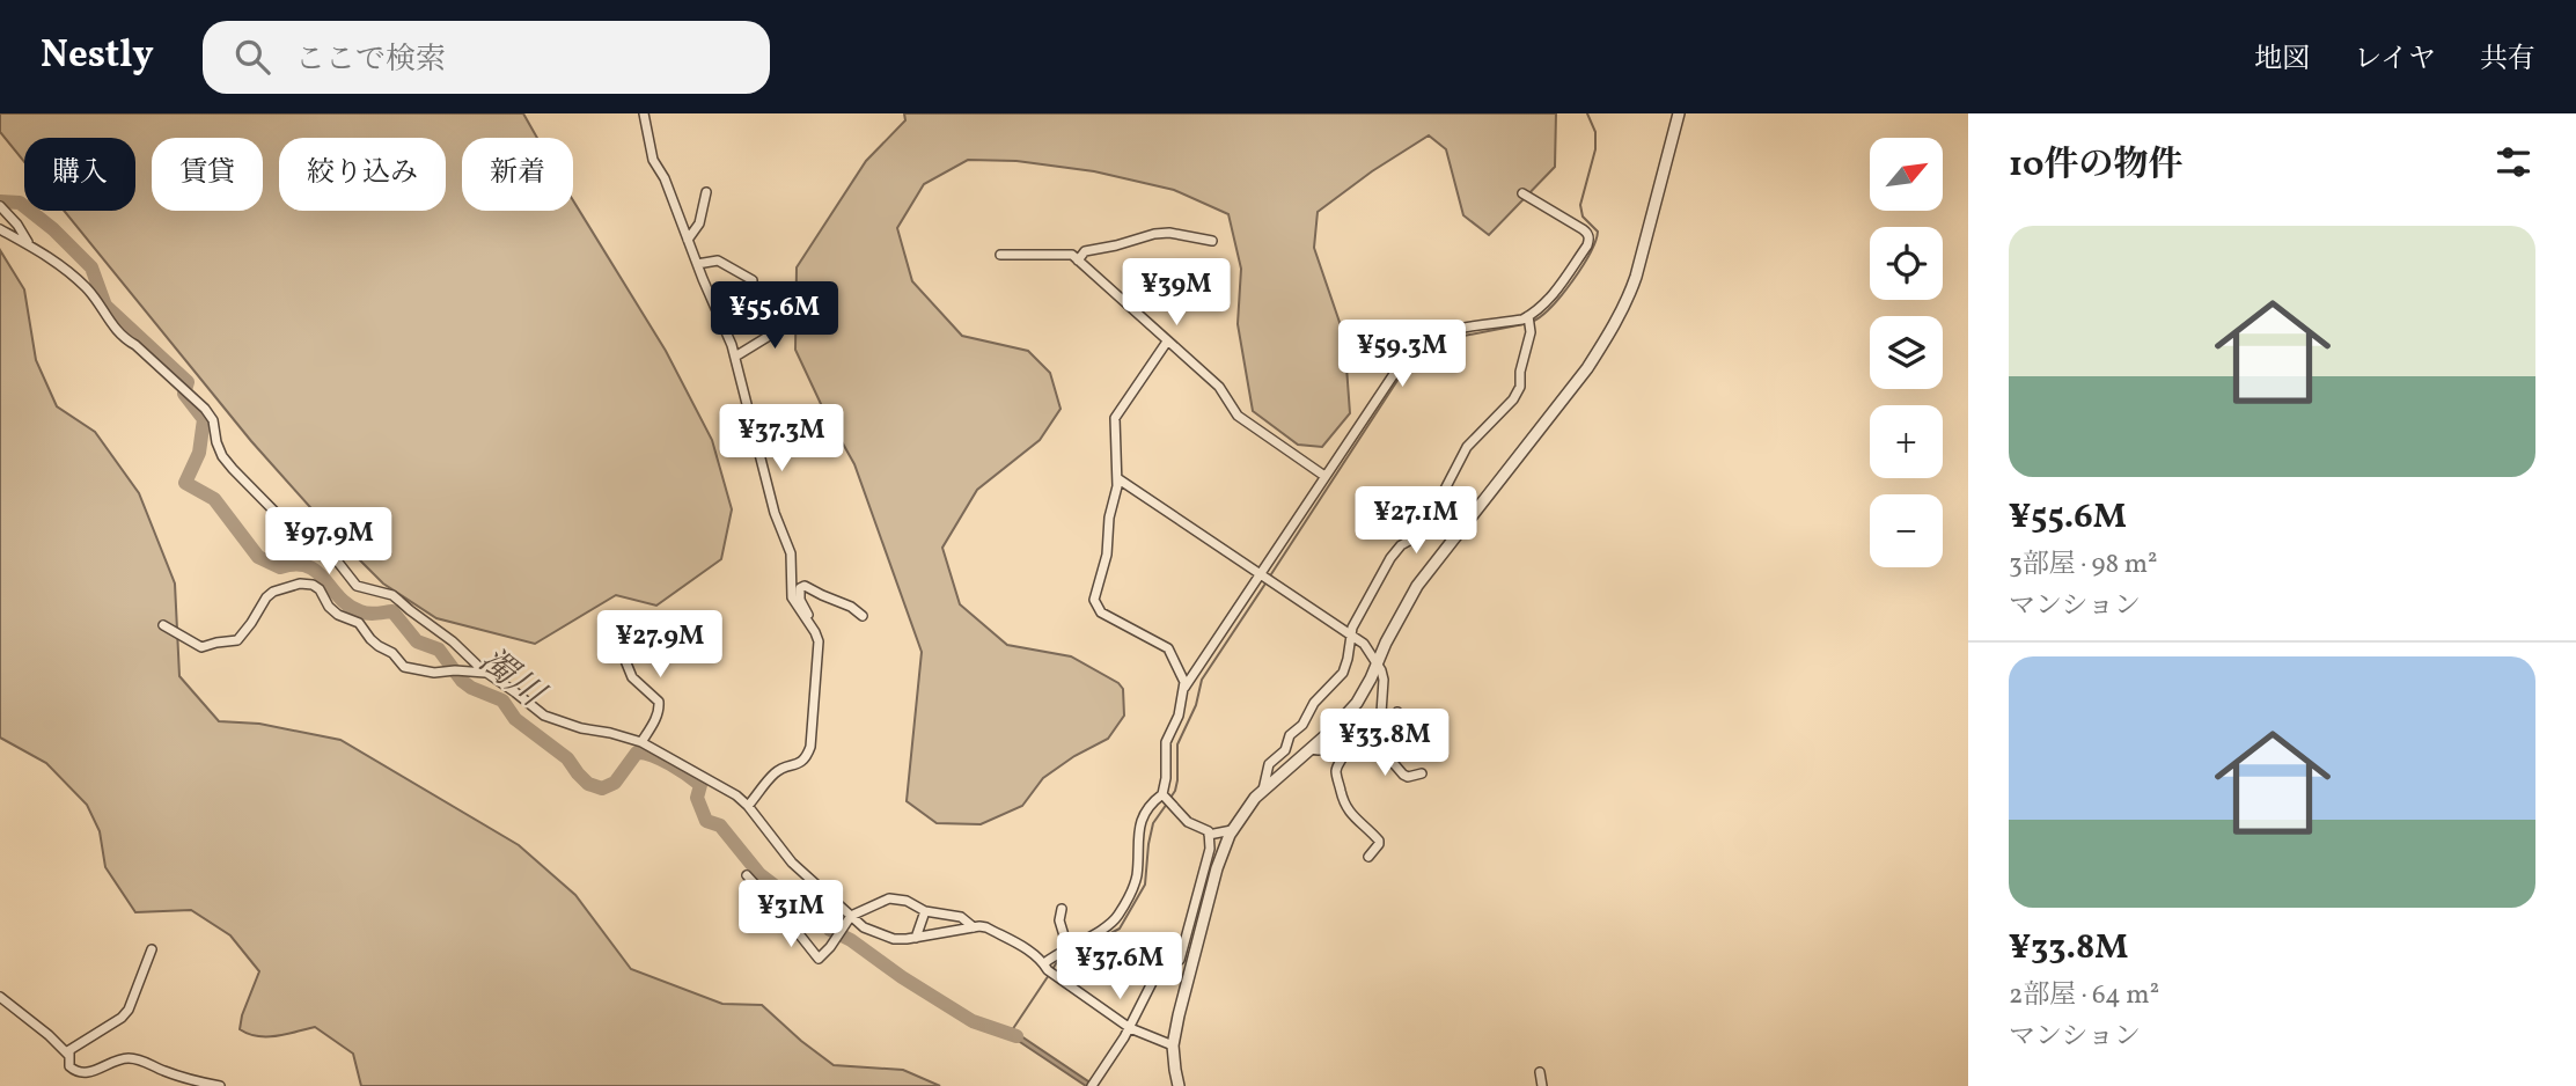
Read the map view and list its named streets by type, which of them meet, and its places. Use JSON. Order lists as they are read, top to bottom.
{
  "water": ["濁川"],
  "north": "top right",
  "page": {
    "header": "Nestly",
    "search": "ここで検索",
    "nav": ["地図", "レイヤ", "共有"],
    "heading": "10件の物件",
    "map_buttons": ["+", "−"],
    "chip": [
      "購入",
      "賃貸",
      "絞り込み",
      "新着"
    ],
    "list": [
      {
        "name": "¥55.6M",
        "note": "3部屋 · 98 m² · マンション"
      },
      {
        "name": "¥33.8M",
        "note": "2部屋 · 64 m² · マンション"
      }
    ],
    "price": [
      "¥39M",
      "¥55.6M",
      "¥59.3M",
      "¥37.3M",
      "¥27.1M",
      "¥97.9M",
      "¥27.9M",
      "¥33.8M",
      "¥31M",
      "¥37.6M"
    ]
  }
}
